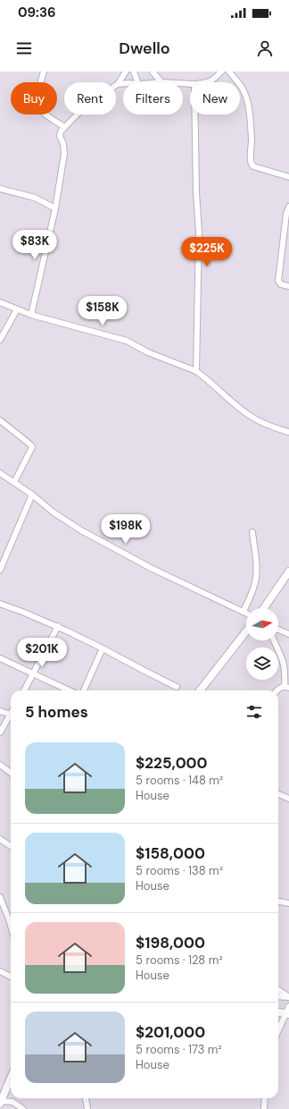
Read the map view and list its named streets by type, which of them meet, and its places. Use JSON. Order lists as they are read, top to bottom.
{
  "north": "right",
  "page": {
    "status": "09:36",
    "header": "Dwello",
    "chip": [
      "Buy",
      "Rent",
      "Filters",
      "New"
    ],
    "price": [
      "$83K",
      "$225K",
      "$158K",
      "$198K",
      "$201K"
    ],
    "heading": "5 homes",
    "list": [
      {
        "name": "$225,000",
        "note": "5 rooms · 148 m² · House"
      },
      {
        "name": "$158,000",
        "note": "5 rooms · 138 m² · House"
      },
      {
        "name": "$198,000",
        "note": "5 rooms · 128 m² · House"
      },
      {
        "name": "$201,000",
        "note": "5 rooms · 173 m² · House"
      }
    ]
  }
}
